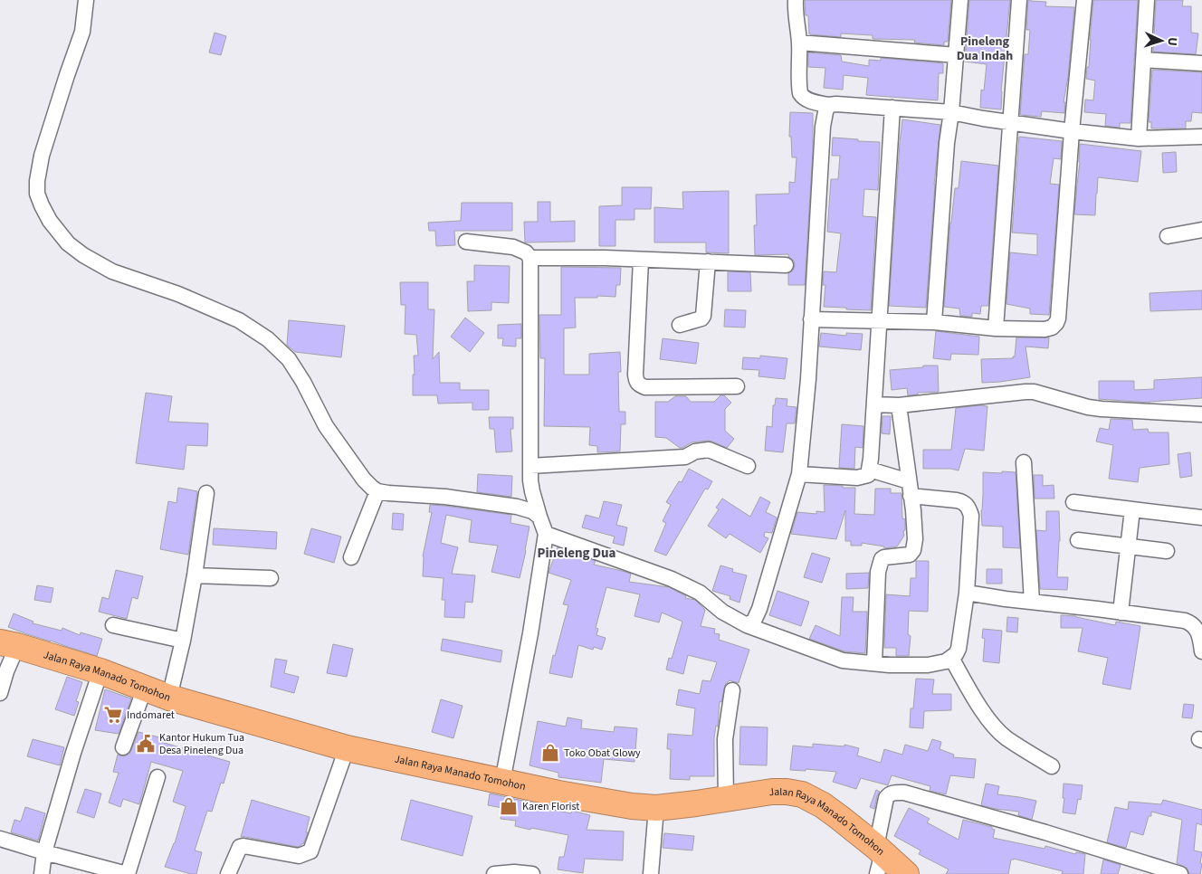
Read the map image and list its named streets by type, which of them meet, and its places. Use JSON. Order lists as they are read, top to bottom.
{
  "streets": {
    "highway": ["Jalan Raya Manado Tomohon"]
  },
  "districts": ["Pineleng Dua Indah", "Pineleng Dua"],
  "places": {
    "supermarket": ["Indomaret"],
    "public building": ["Kantor Hukum Tua Desa Pineleng Dua"],
    "shop": ["Toko Obat Glowy", "Karen Florist"]
  },
  "north": "right"
}
